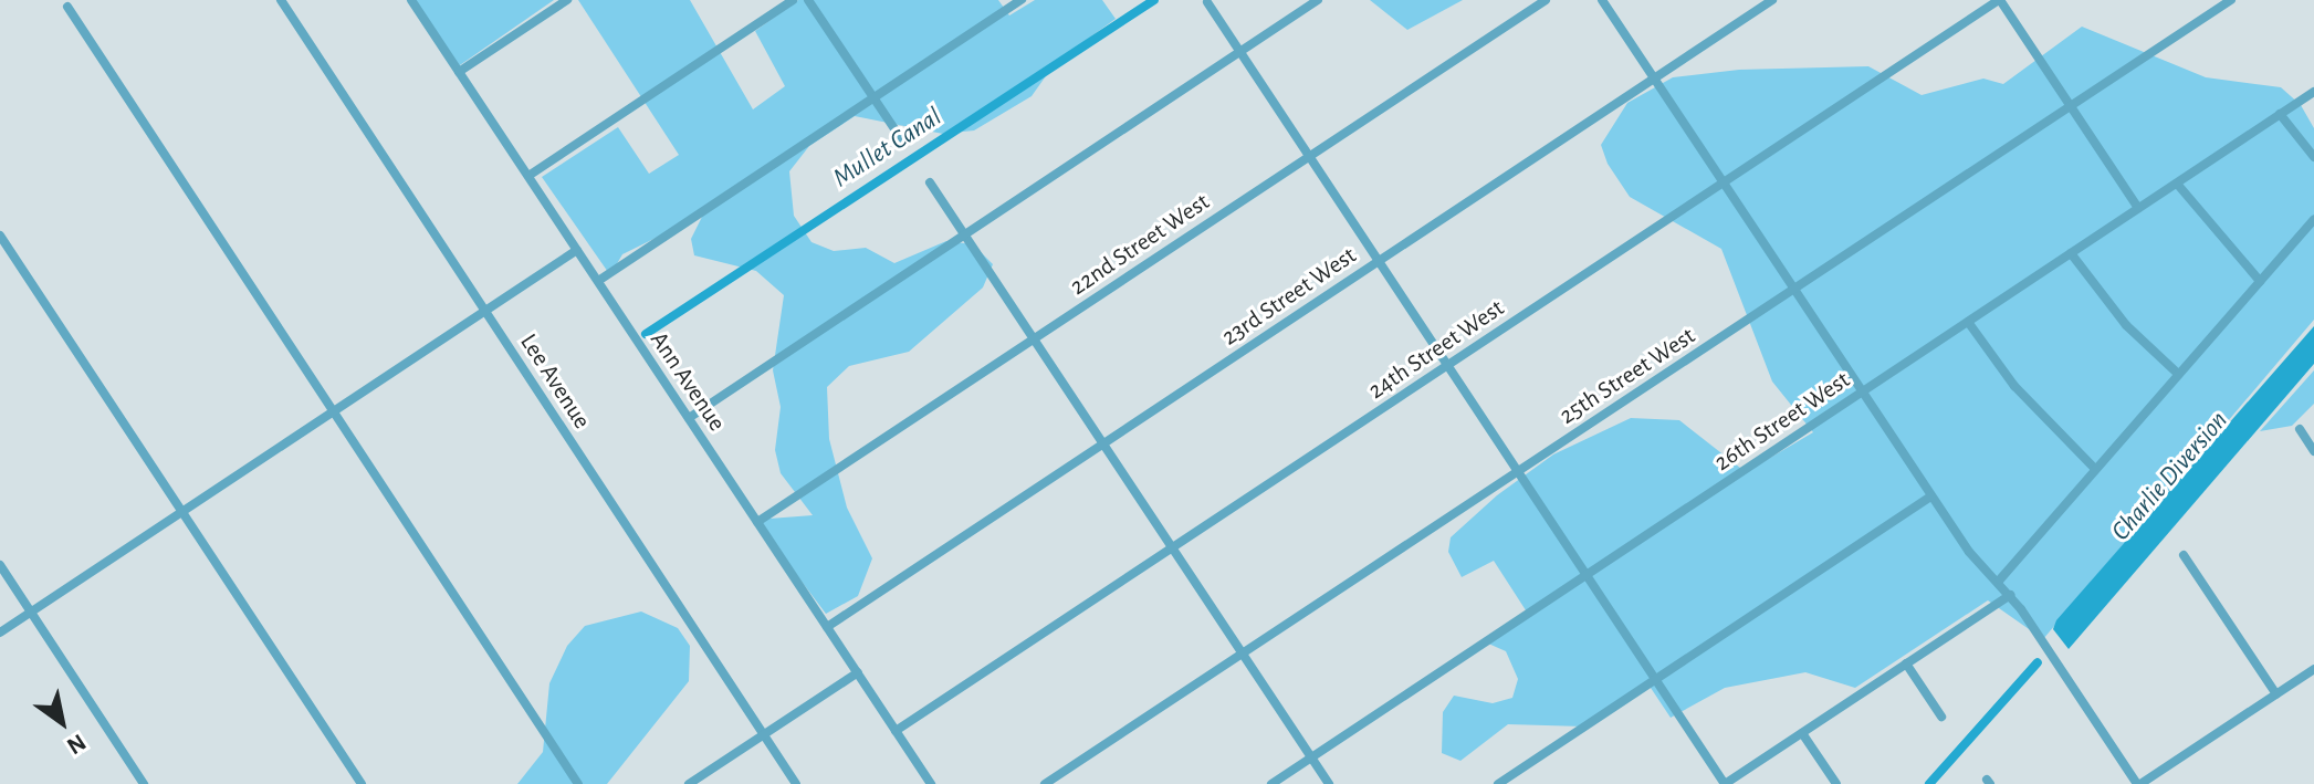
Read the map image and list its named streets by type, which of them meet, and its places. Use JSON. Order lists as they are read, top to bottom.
{
  "streets": {
    "street": [
      "22nd Street West",
      "23rd Street West",
      "24th Street West",
      "25th Street West",
      "Lee Avenue",
      "Ann Avenue",
      "26th Street West"
    ]
  },
  "crossings": [
    ["22nd Street West", "Ann Avenue"],
    ["23rd Street West", "Ann Avenue"],
    ["24th Street West", "Ann Avenue"]
  ],
  "water": ["Mullet Canal", "Charlie Diversion"],
  "north": "bottom right"
}
